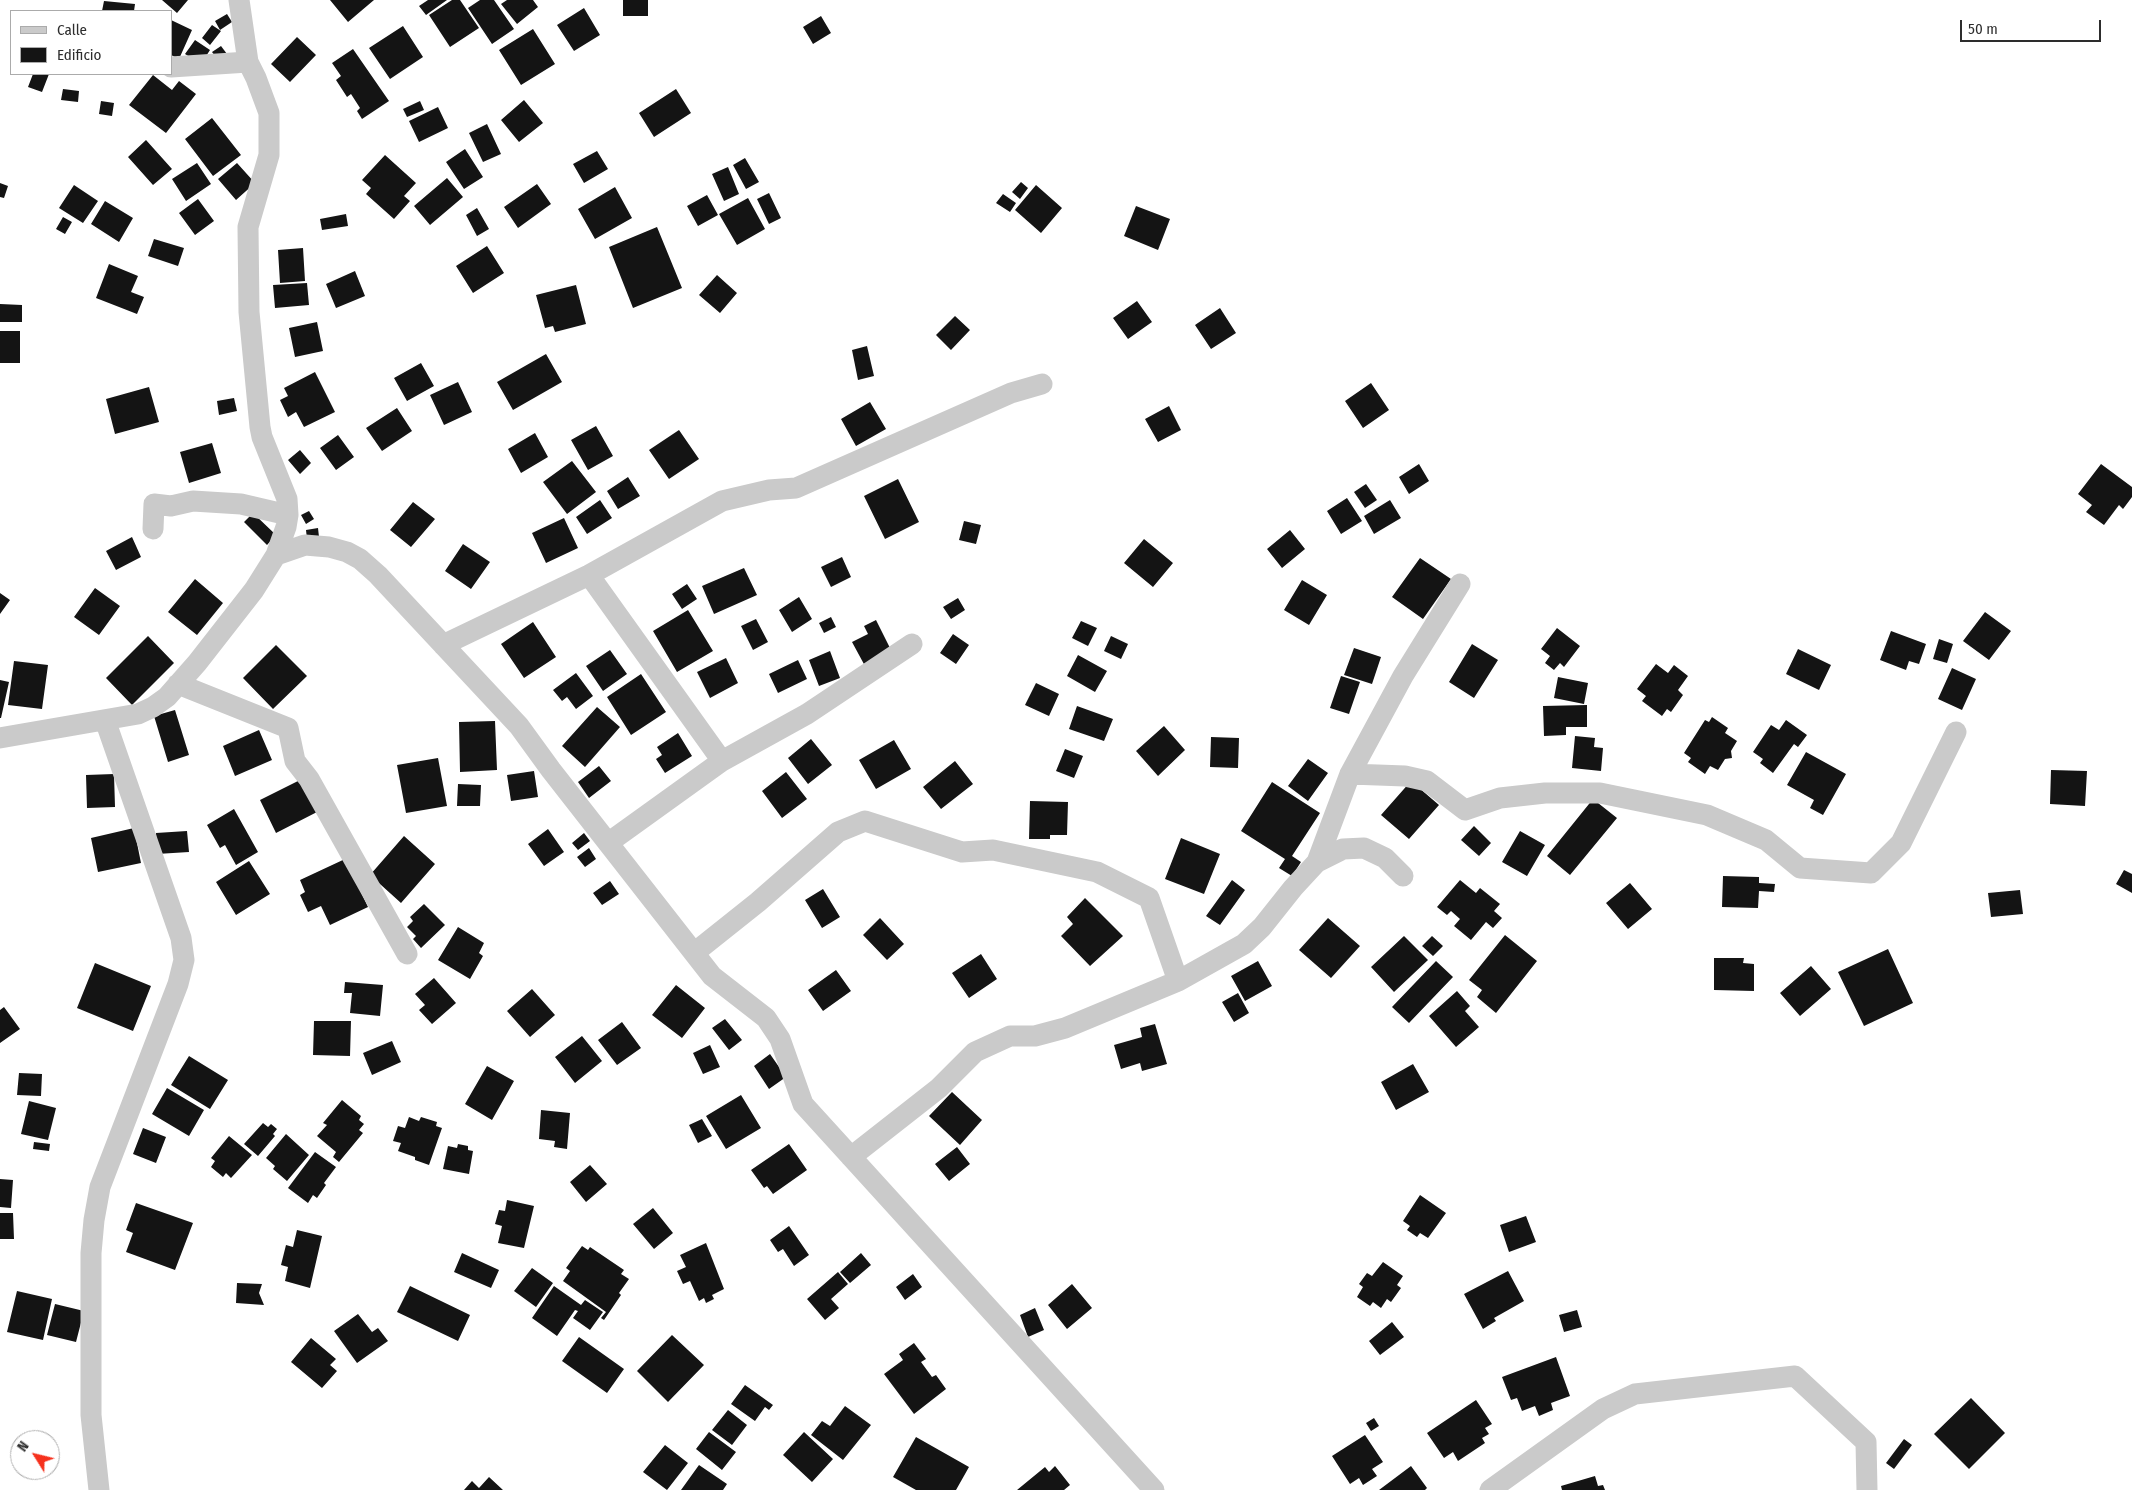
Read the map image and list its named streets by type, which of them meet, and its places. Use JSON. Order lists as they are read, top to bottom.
{
  "legend": ["Calle", "Edificio"],
  "scale_bar": "50 m",
  "north": "top left"
}
